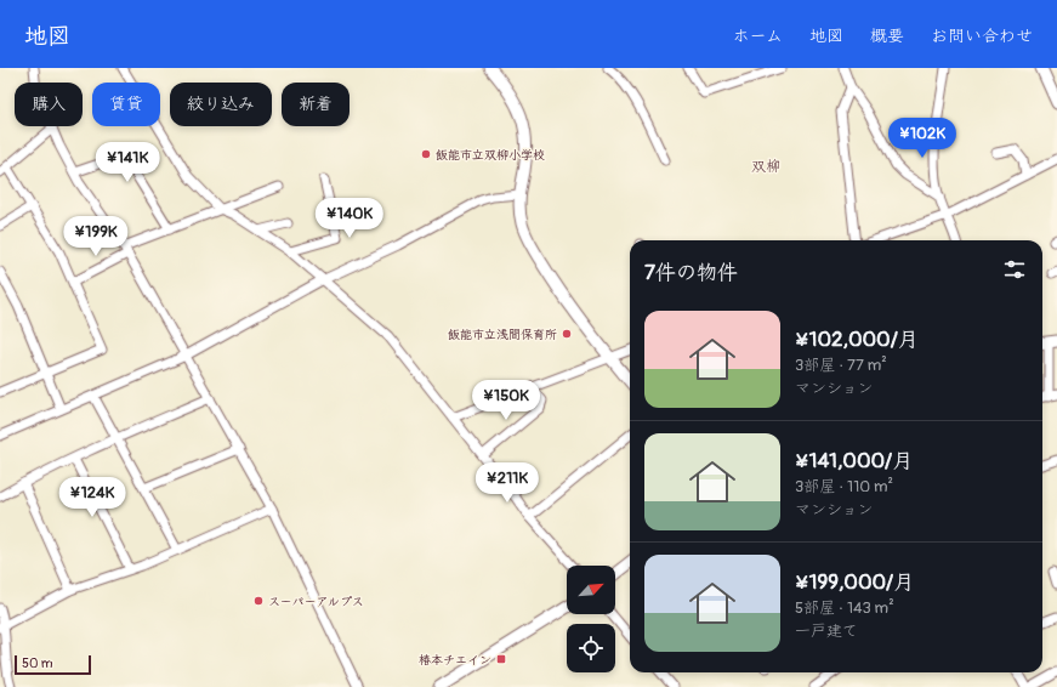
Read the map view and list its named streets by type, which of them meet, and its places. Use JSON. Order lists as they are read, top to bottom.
{
  "districts": ["双柳"],
  "places": {
    "other": ["飯能市立双柳小学校", "飯能市立浅間保育所", "スーパーアルプス"],
    "transit": ["椿本チエイン"]
  },
  "scale_bar": "50 m",
  "north": "top right",
  "page": {
    "header": "地図",
    "nav": [
      "ホーム",
      "地図",
      "概要",
      "お問い合わせ"
    ],
    "chip": [
      "購入",
      "賃貸",
      "絞り込み",
      "新着"
    ],
    "price": [
      "¥102K",
      "¥141K",
      "¥140K",
      "¥199K",
      "¥150K",
      "¥211K",
      "¥124K"
    ],
    "heading": "7件の物件",
    "list": [
      {
        "name": "¥102,000/月",
        "note": "3部屋 · 77 m² · マンション"
      },
      {
        "name": "¥141,000/月",
        "note": "3部屋 · 110 m² · マンション"
      },
      {
        "name": "¥199,000/月",
        "note": "5部屋 · 143 m² · 一戸建て"
      }
    ],
    "scale": "50 m"
  }
}
